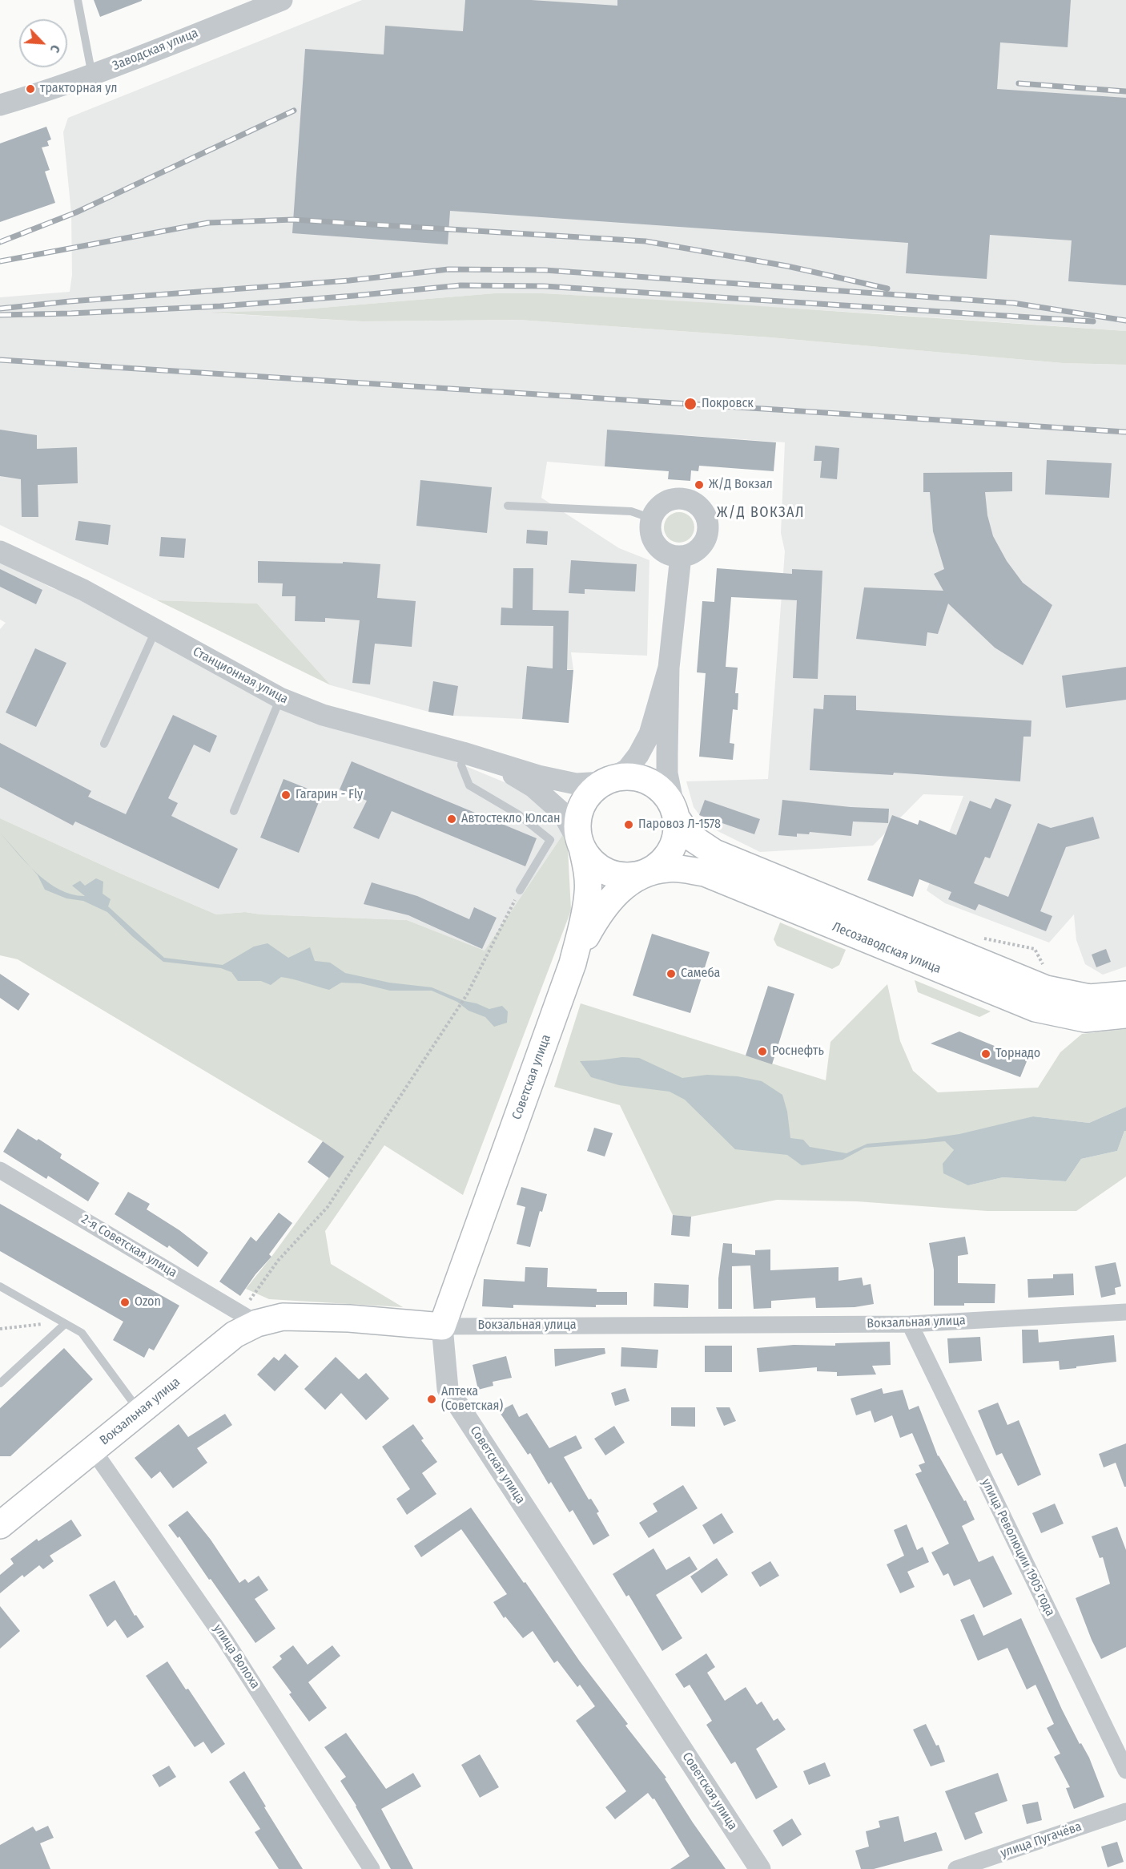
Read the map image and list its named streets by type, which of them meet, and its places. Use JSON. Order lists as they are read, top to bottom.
{
  "streets": {
    "main road": ["Лесозаводская улица", "Советская улица", "Вокзальная улица"],
    "street": [
      "Заводская улица",
      "Станционная улица",
      "2-я Советская улица",
      "улица Революции 1905 года",
      "улица Волоха",
      "улица Пугачёва"
    ]
  },
  "crossings": [
    ["Станционная улица", "Лесозаводская улица"],
    ["Станционная улица", "Советская улица"],
    ["Лесозаводская улица", "Советская улица"],
    ["Советская улица", "Вокзальная улица"],
    ["2-я Советская улица", "Вокзальная улица"],
    ["Вокзальная улица", "улица Революции 1905 года"],
    ["Вокзальная улица", "улица Волоха"]
  ],
  "districts": ["Ж/Д ВОКЗАЛ"],
  "places": [
    "тракторная ул",
    "Покровск",
    "Ж/Д Вокзал",
    "Гагарин - Fly",
    "Автостекло Юлсан",
    "Паровоз Л-1578",
    "Самеба",
    "Роснефть",
    "Торнадо",
    "Ozon",
    "Аптека (Советская)"
  ],
  "north": "bottom right"
}
